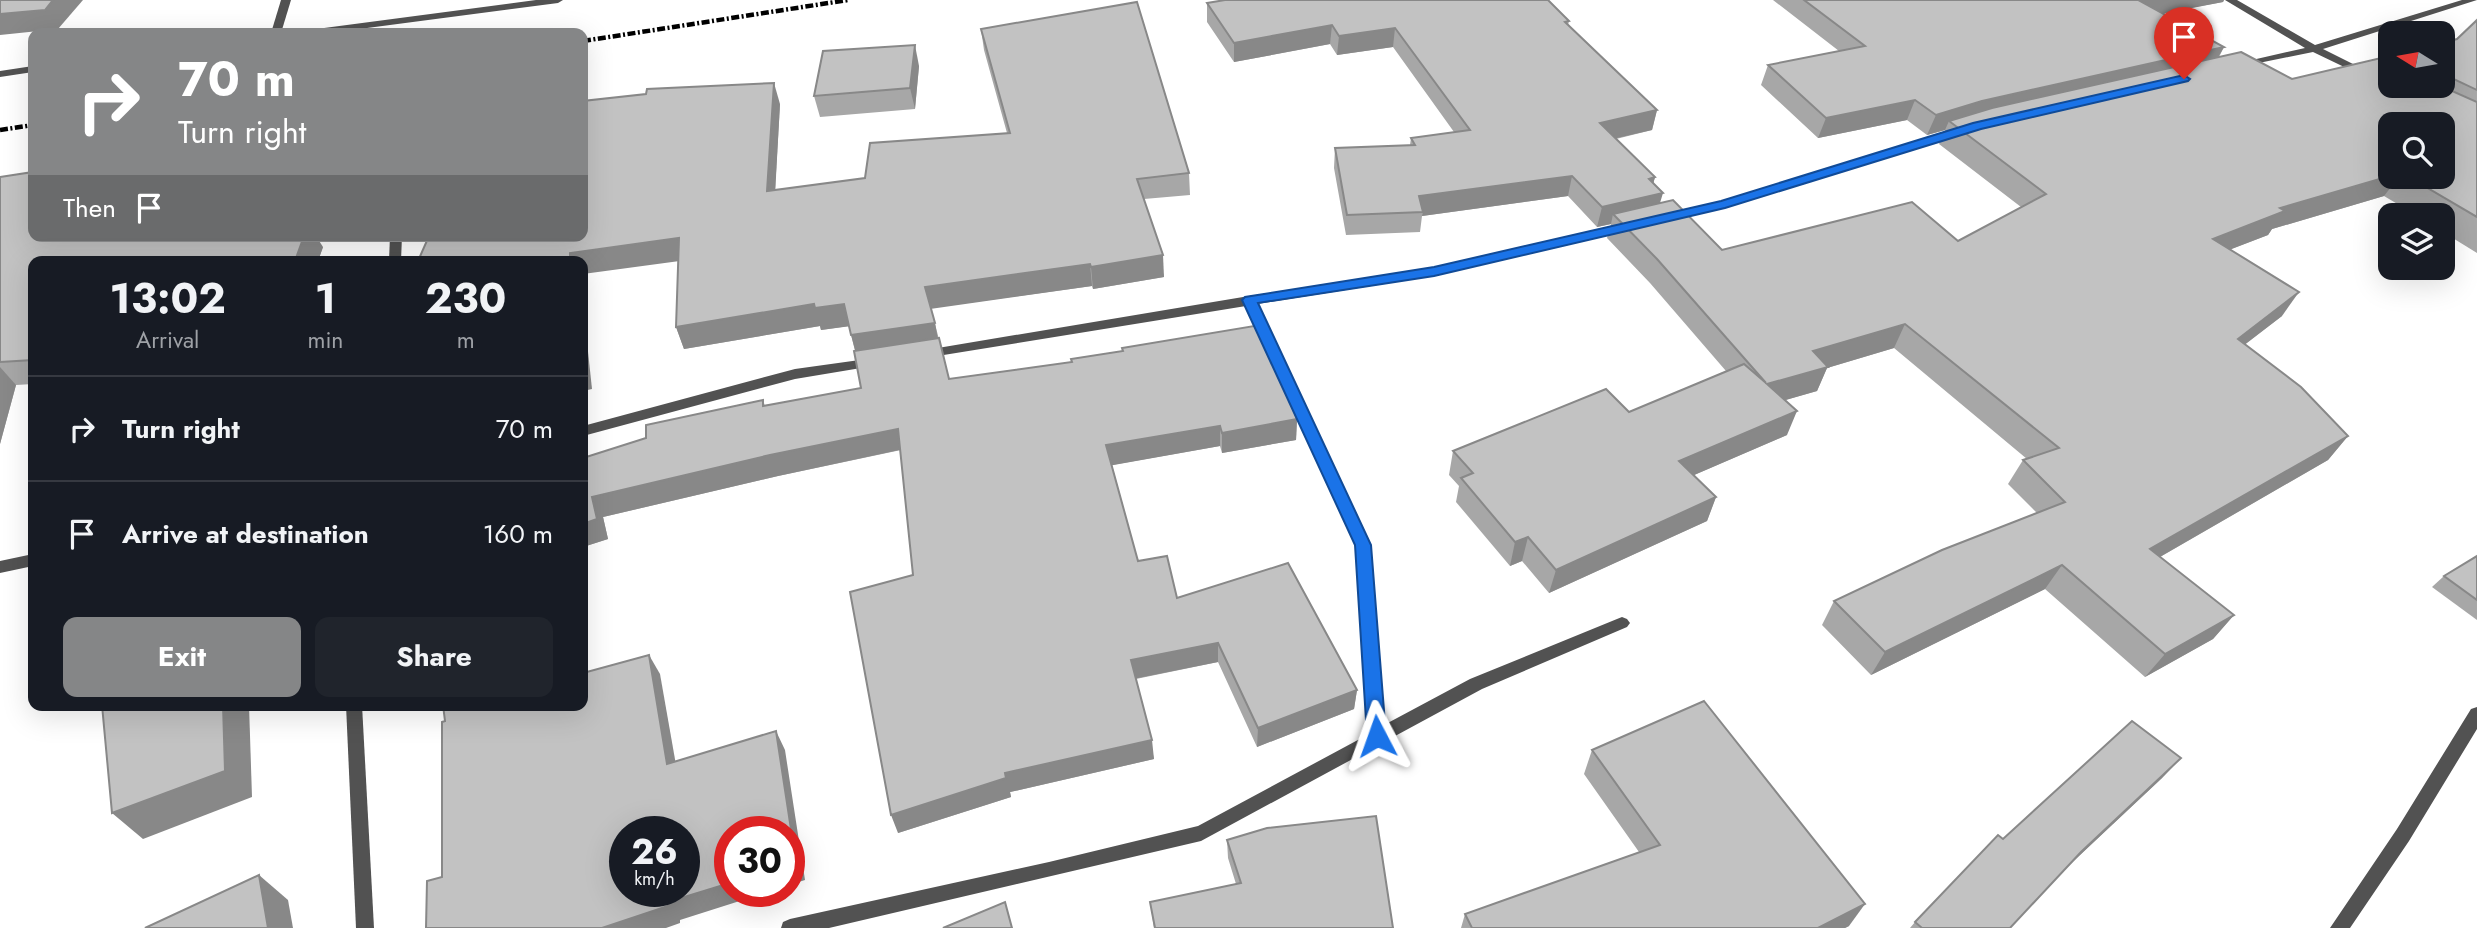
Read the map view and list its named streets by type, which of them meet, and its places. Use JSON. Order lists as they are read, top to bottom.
{
  "north": "left",
  "page": {
    "turn": ["70 m", "Turn right"],
    "then": "Then",
    "eta": [
      "13:02",
      "Arrival",
      "1",
      "min",
      "230",
      "m"
    ],
    "list": [
      {
        "name": "Turn right",
        "value": "70 m"
      },
      {
        "name": "Arrive at destination",
        "value": "160 m"
      }
    ],
    "buttons": ["Exit", "Share"],
    "speed": "26 km/h",
    "limit": "30"
  }
}
